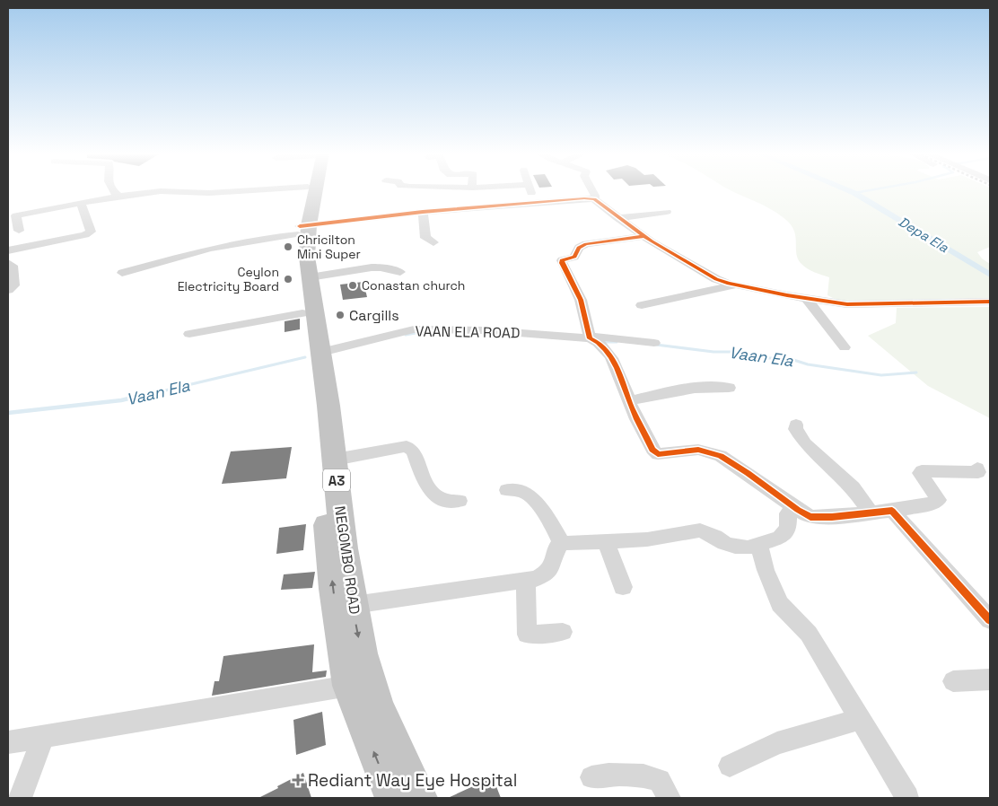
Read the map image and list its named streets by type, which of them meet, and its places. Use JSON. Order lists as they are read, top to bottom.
{
  "streets": {
    "highway": ["A3", "NEGOMBO ROAD"],
    "street": ["VAAN ELA ROAD"]
  },
  "crossings": [
    ["VAAN ELA ROAD", "NEGOMBO ROAD"]
  ],
  "water": ["Depa Ela", "Vaan Ela"],
  "places": {
    "other": [
      "Chricilton Mini Super",
      "Ceylon Electricity Board",
      "Conastan church",
      "Cargills"
    ],
    "health": ["Rediant Way Eye Hospital"]
  }
}
